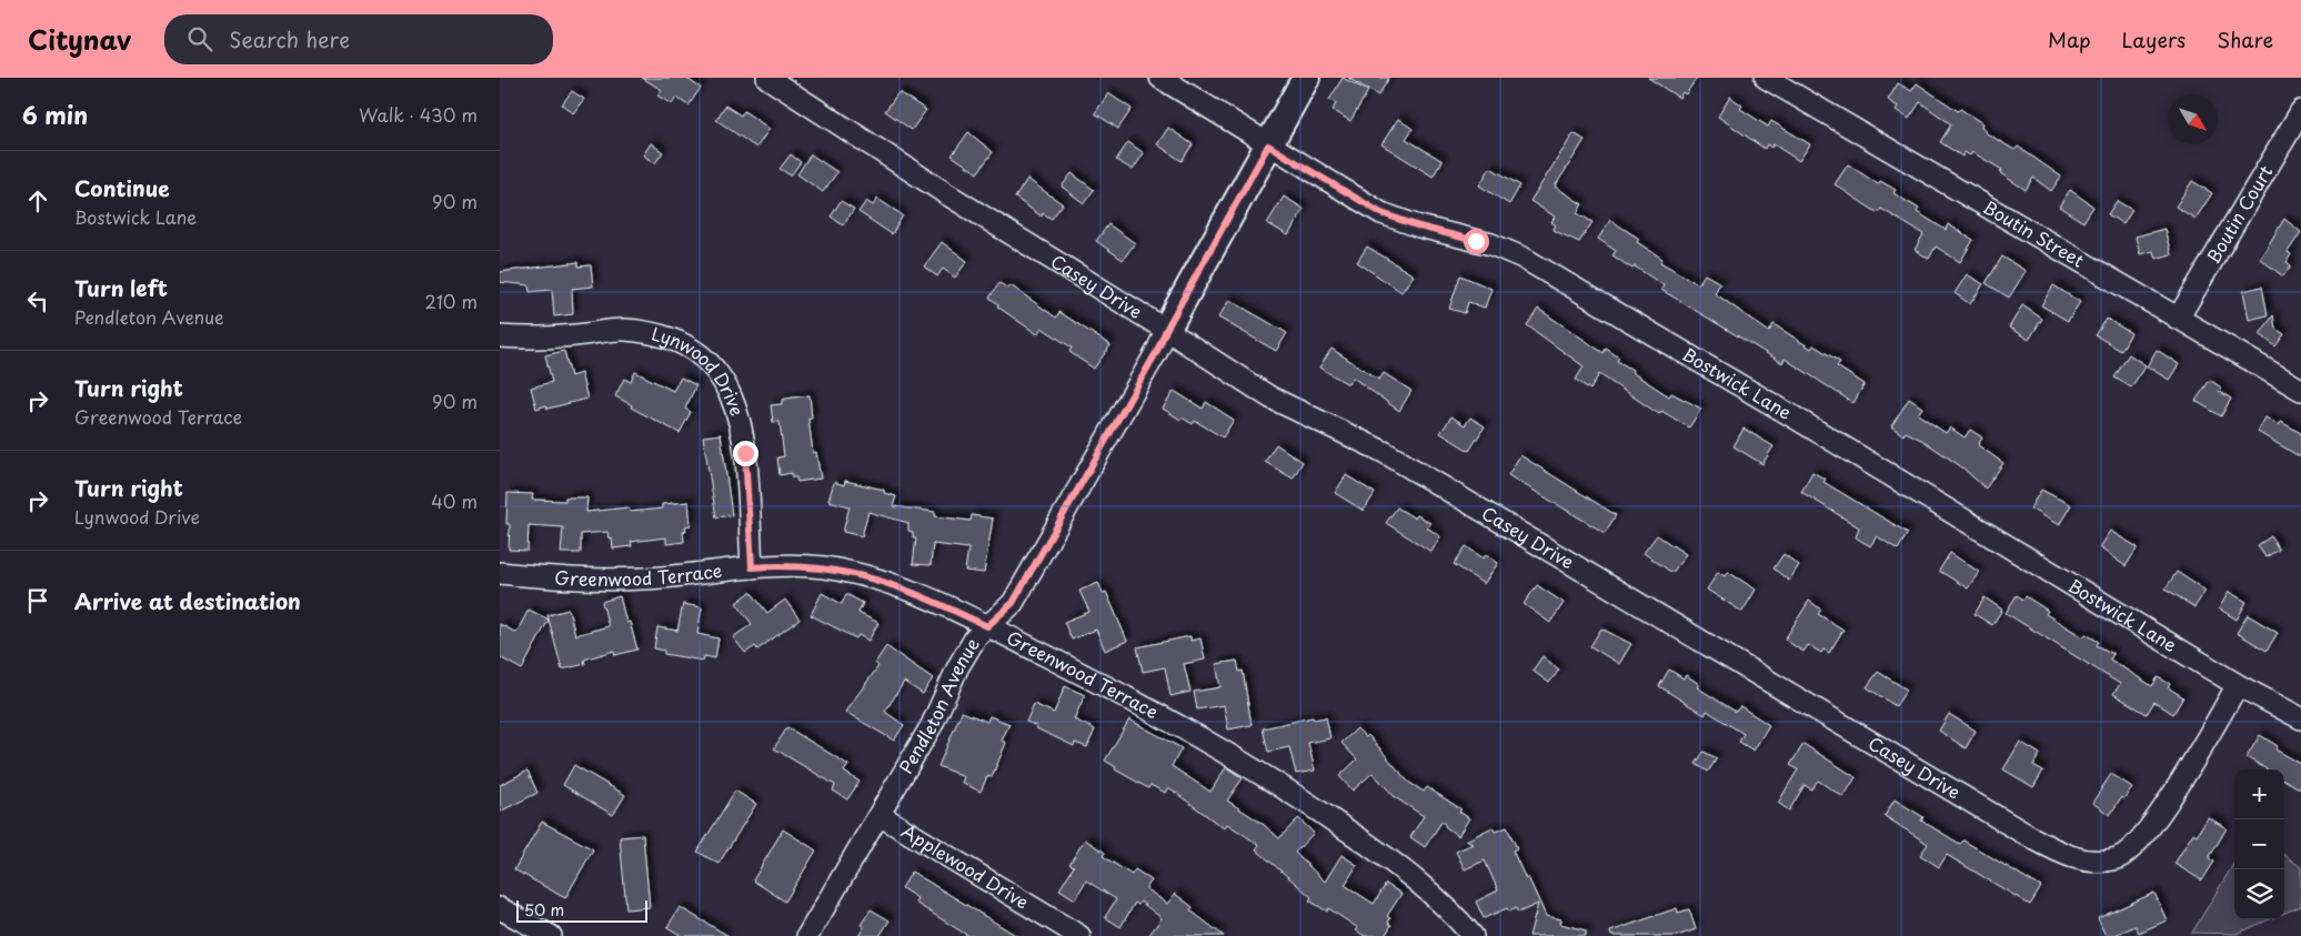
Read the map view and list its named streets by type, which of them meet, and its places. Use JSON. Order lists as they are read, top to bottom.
{
  "streets": {
    "street": [
      "Boutin Court",
      "Boutin Street",
      "Casey Drive",
      "Lynwood Drive",
      "Bostwick Lane",
      "Greenwood Terrace",
      "Pendleton Avenue",
      "Applewood Drive"
    ]
  },
  "crossings": [
    ["Boutin Court", "Boutin Street"],
    ["Casey Drive", "Bostwick Lane"],
    ["Casey Drive", "Pendleton Avenue"],
    ["Lynwood Drive", "Greenwood Terrace"],
    ["Bostwick Lane", "Pendleton Avenue"],
    ["Greenwood Terrace", "Pendleton Avenue"],
    ["Pendleton Avenue", "Applewood Drive"]
  ],
  "scale_bar": "50 m",
  "north": "bottom right",
  "page": {
    "header": "Citynav",
    "search": "Search here",
    "nav": ["Map", "Layers", "Share"],
    "heading": ["6 min", "Walk · 430 m"],
    "list": [
      ["Continue", "Bostwick Lane", "90 m"],
      ["Turn left", "Pendleton Avenue", "210 m"],
      ["Turn right", "Greenwood Terrace", "90 m"],
      ["Turn right", "Lynwood Drive", "40 m"],
      "Arrive at destination"
    ],
    "map_buttons": ["+", "−"],
    "scale": "50 m"
  }
}
